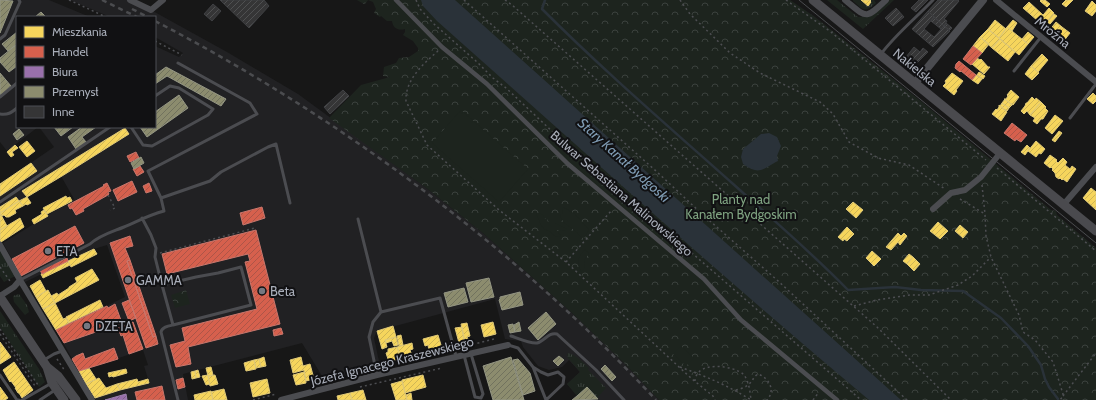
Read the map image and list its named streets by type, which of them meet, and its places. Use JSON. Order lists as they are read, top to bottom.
{
  "streets": {
    "main road": ["Nakielska"],
    "street": ["Mroźna", "Bulwar Sebastiana Malinowskiego", "Józefa Ignacego Kraszewskiego"]
  },
  "water": ["Stary Kanał Bydgoski"],
  "parks": ["Planty nad Kanałem Bydgoskim"],
  "places": [
    "ETA",
    "GAMMA",
    "Beta",
    "DZETA"
  ],
  "legend": [
    "Mieszkania",
    "Handel",
    "Biura",
    "Przemysł",
    "Inne"
  ]
}
